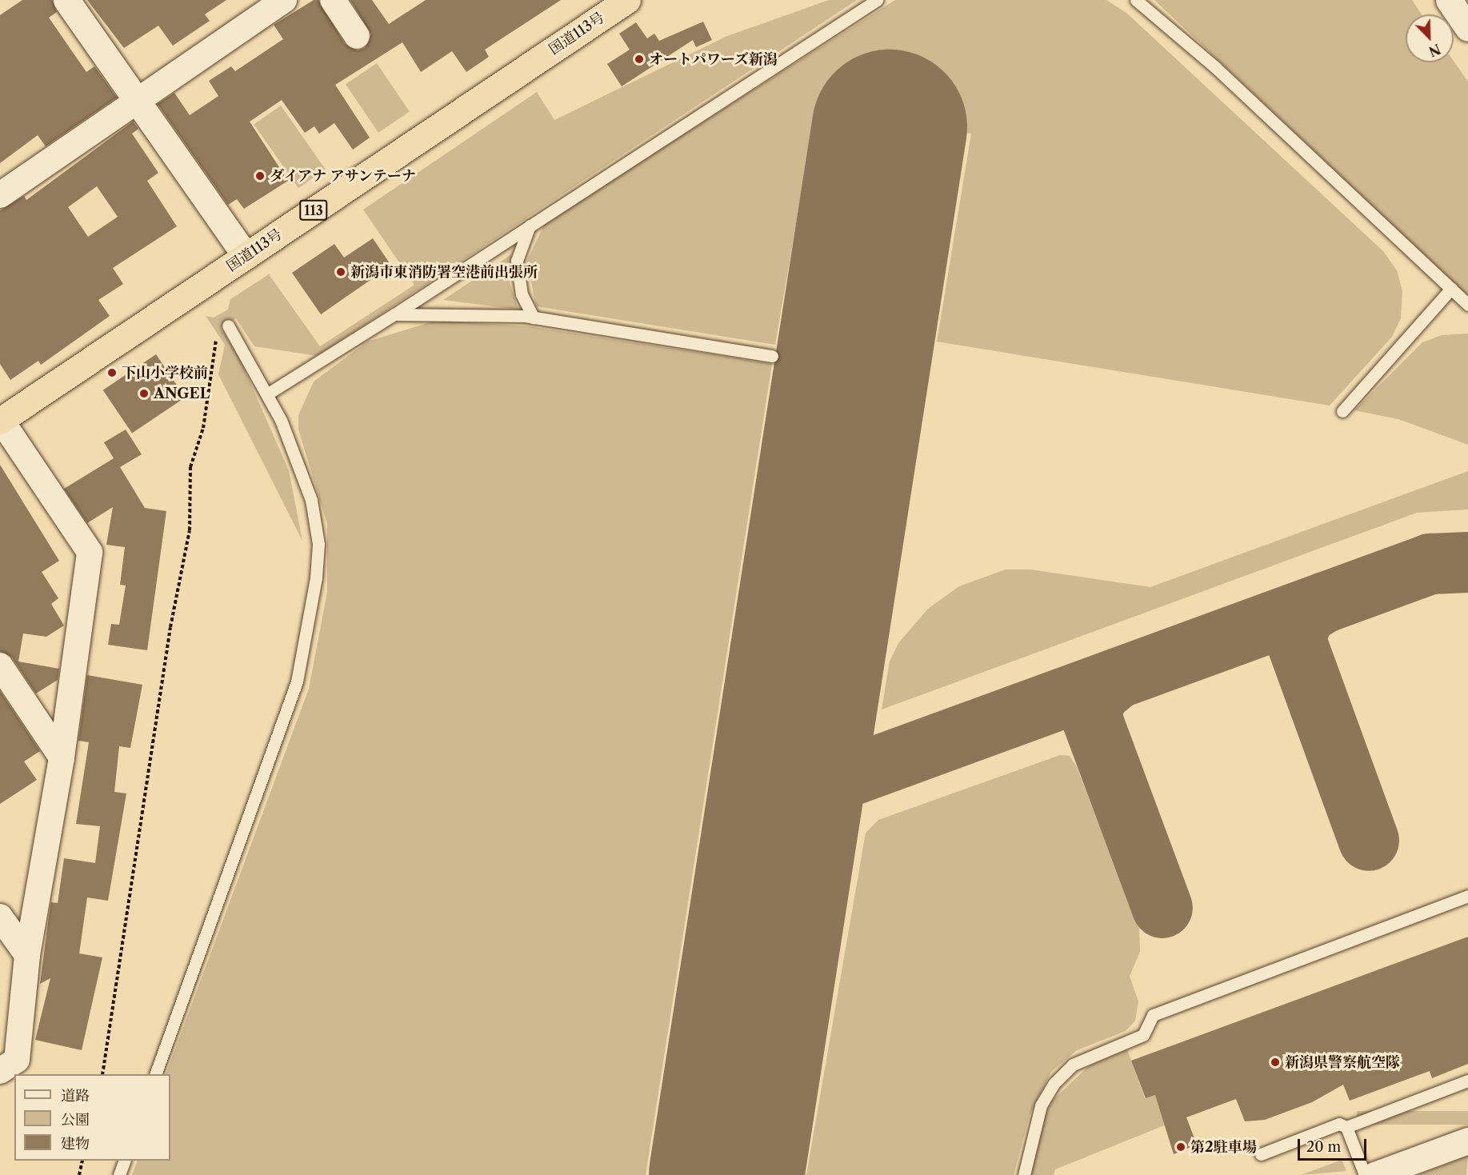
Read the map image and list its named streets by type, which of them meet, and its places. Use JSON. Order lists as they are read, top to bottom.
{
  "streets": {
    "highway": ["国道113号", "113"]
  },
  "places": [
    "オートパワーズ新潟",
    "ダイアナ アサンテーナ",
    "新潟市東消防署空港前出張所",
    "下山小学校前",
    "ANGEL",
    "新潟県警察航空隊",
    "第2駐車場"
  ],
  "legend": ["道路", "公園", "建物"],
  "scale_bar": "20 m",
  "north": "bottom right"
}
